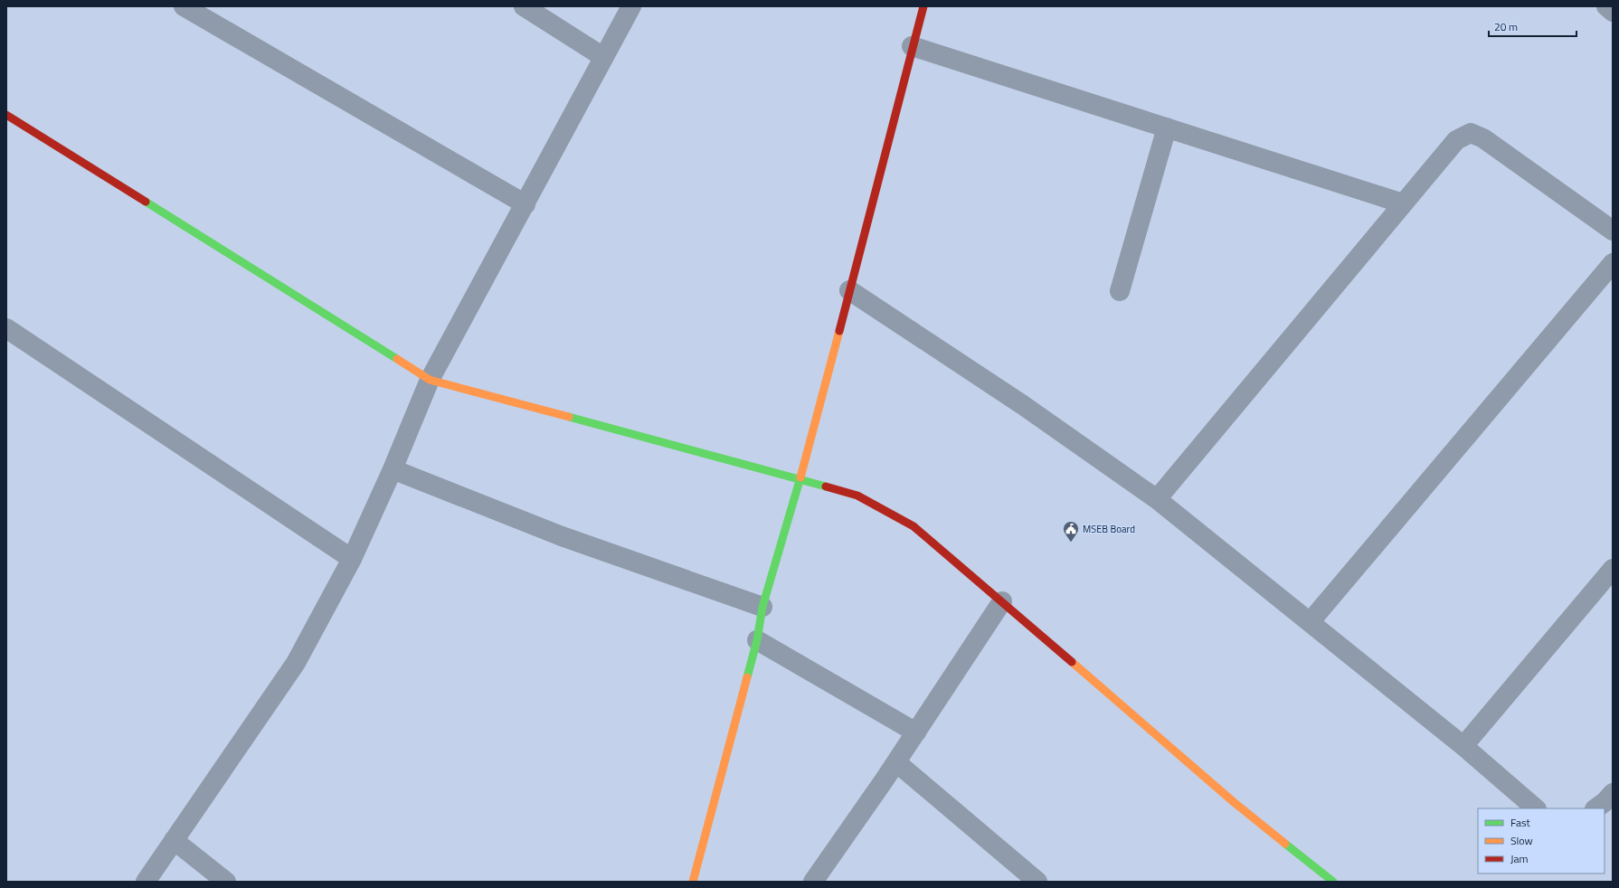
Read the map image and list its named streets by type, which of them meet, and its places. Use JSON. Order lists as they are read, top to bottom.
{
  "places": {
    "public building": ["MSEB Board"]
  },
  "legend": ["Fast", "Slow", "Jam"],
  "scale_bar": "20 m"
}
